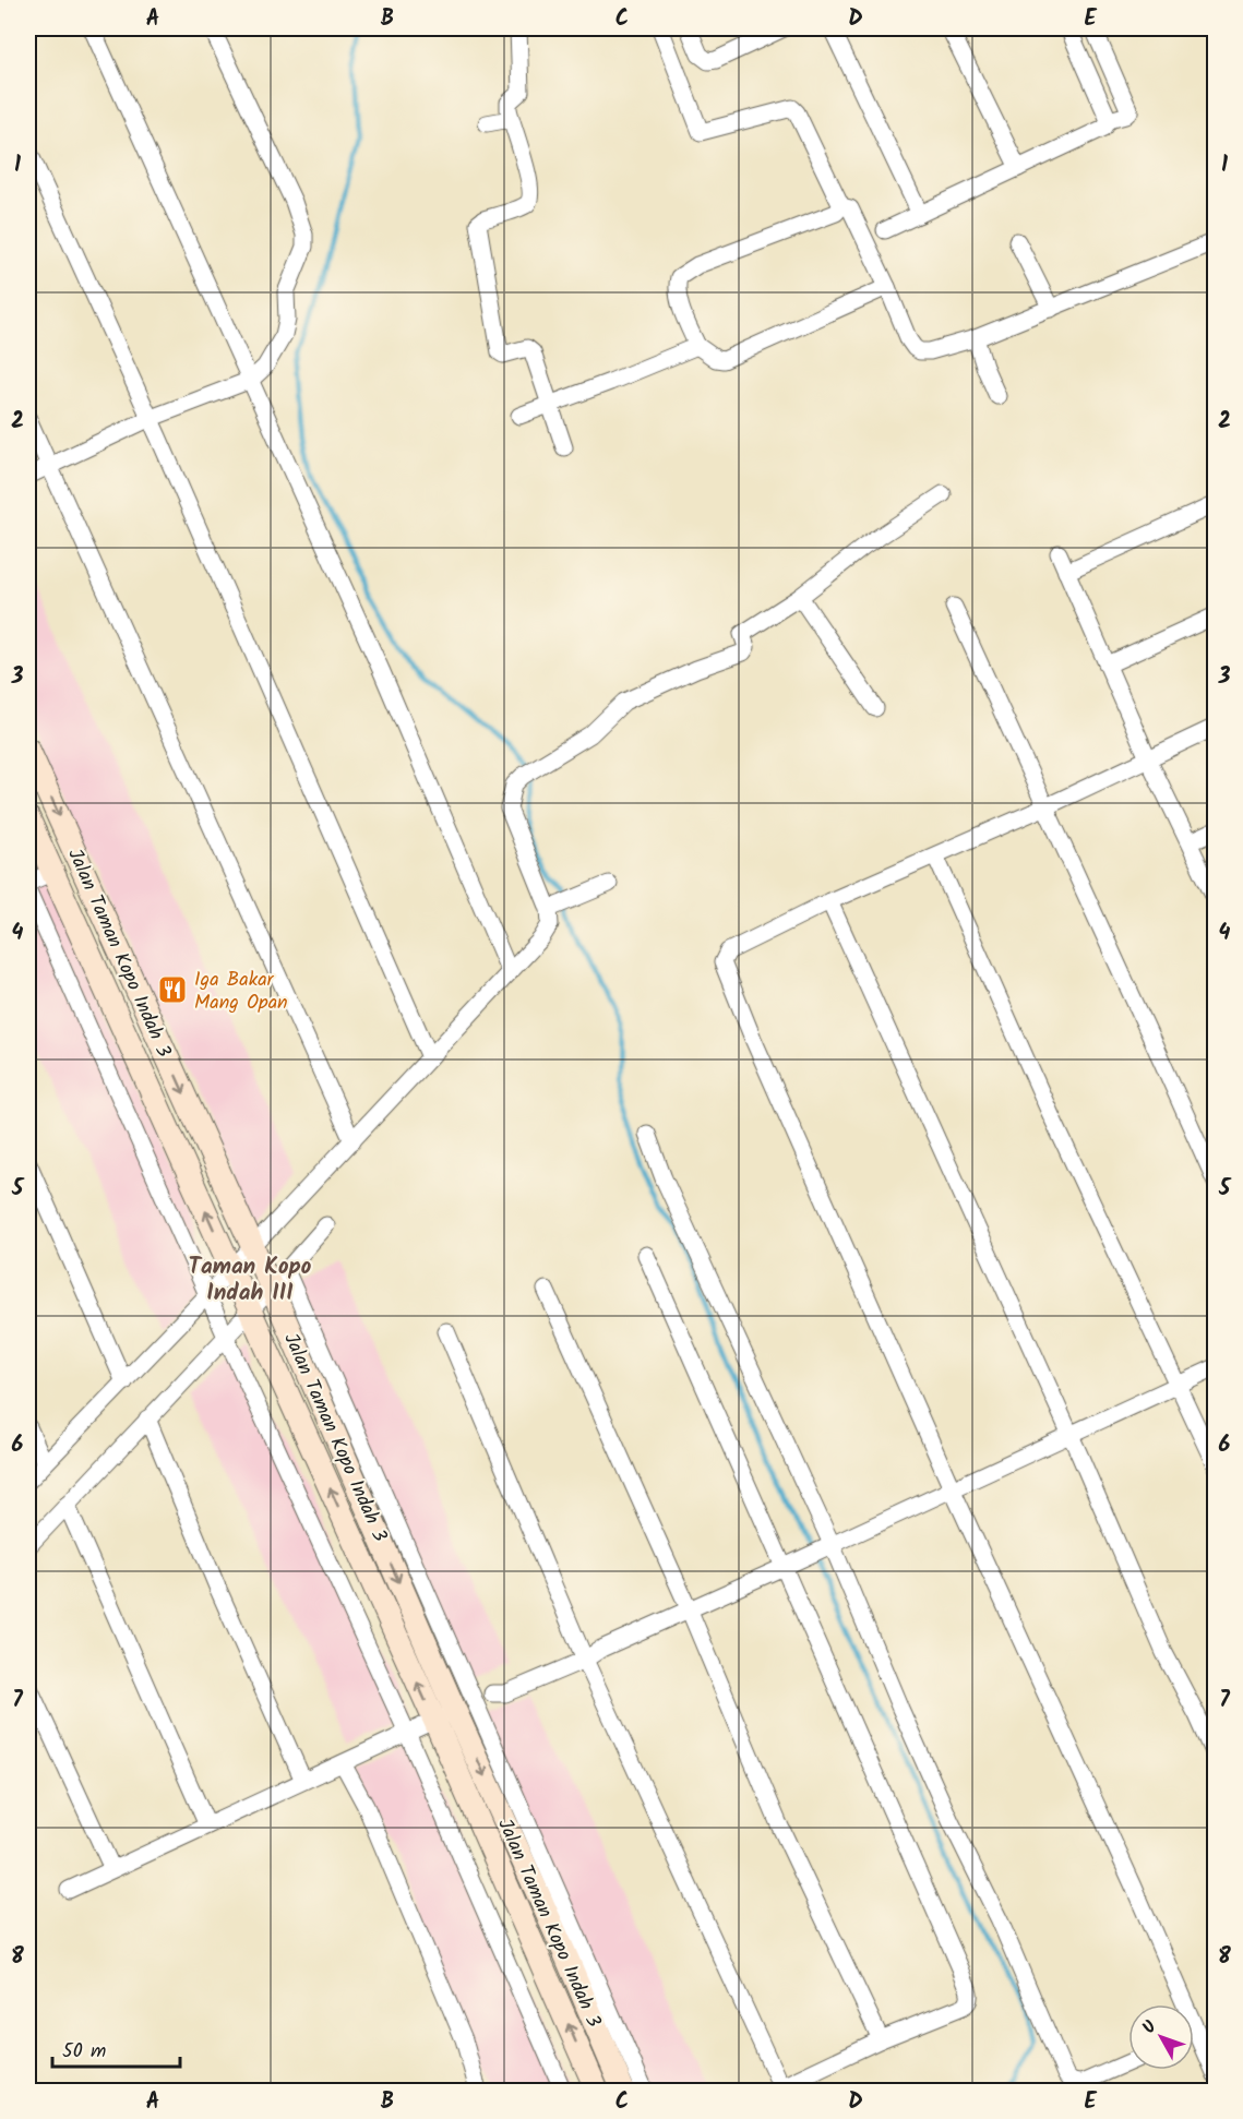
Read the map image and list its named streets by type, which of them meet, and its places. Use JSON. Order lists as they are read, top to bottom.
{
  "streets": {
    "main road": ["Jalan Taman Kopo Indah 3"]
  },
  "districts": ["Taman Kopo Indah III"],
  "places": {
    "restaurant": ["Iga Bakar Mang Opan"]
  },
  "scale_bar": "50 m",
  "north": "top left",
  "grid": {
    "columns": [
      "A",
      "B",
      "C",
      "D",
      "E"
    ],
    "rows": [
      "1",
      "2",
      "3",
      "4",
      "5",
      "6",
      "7",
      "8"
    ]
  }
}
